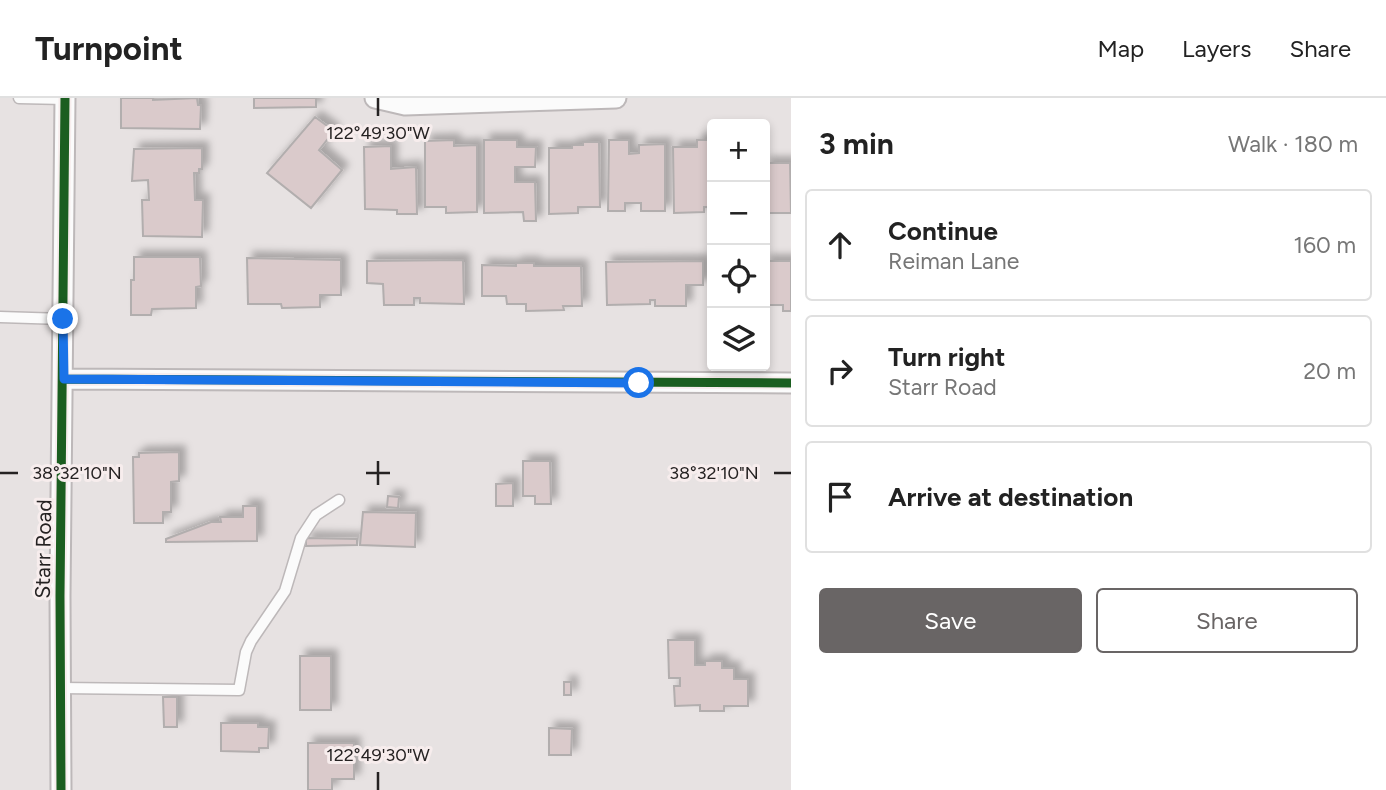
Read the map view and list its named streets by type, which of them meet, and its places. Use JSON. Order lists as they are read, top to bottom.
{
  "streets": {
    "street": ["Starr Road"]
  },
  "page": {
    "header": "Turnpoint",
    "nav": ["Map", "Layers", "Share"],
    "heading": ["3 min", "Walk · 180 m"],
    "map_buttons": ["+", "−"],
    "list": [
      ["Continue", "Reiman Lane", "160 m"],
      ["Turn right", "Starr Road", "20 m"],
      "Arrive at destination"
    ],
    "buttons": ["Save", "Share"]
  },
  "coordinates": ["122°49'30\"W", "38°32'10\"N"]
}
